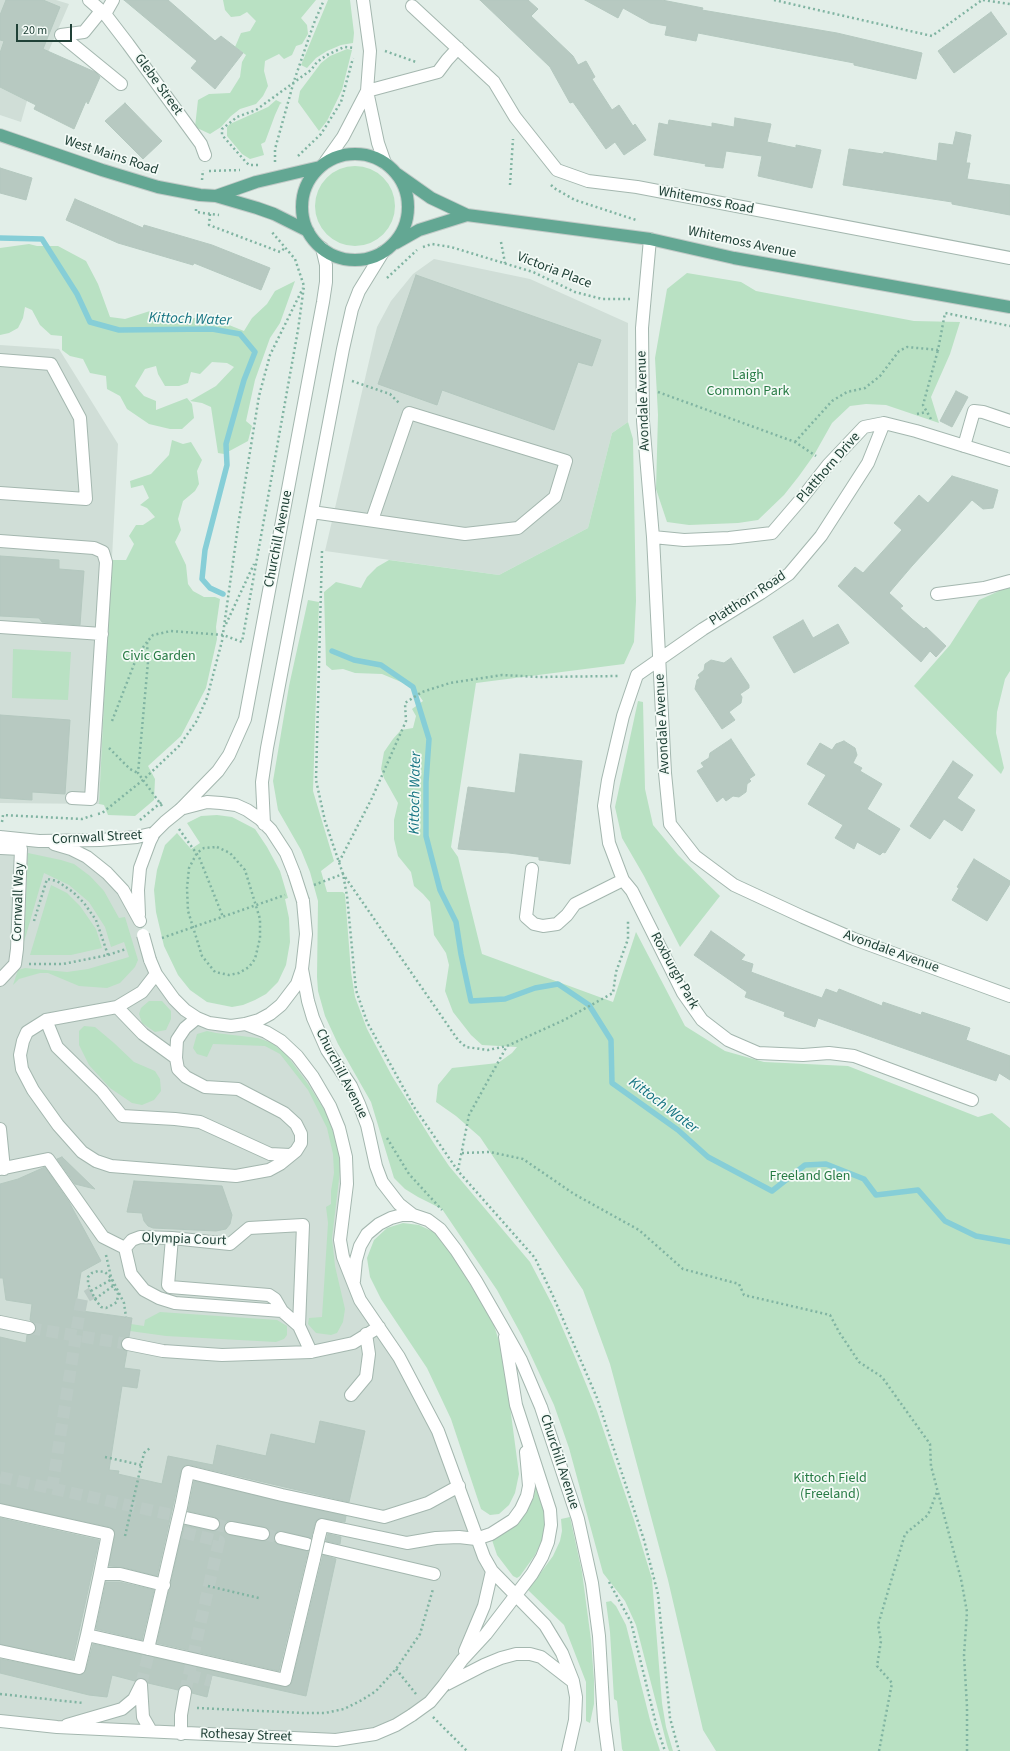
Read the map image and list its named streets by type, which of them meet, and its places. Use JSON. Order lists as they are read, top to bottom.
{
  "streets": {
    "main road": ["West Mains Road", "Whitemoss Avenue"],
    "street": [
      "Glebe Street",
      "Whitemoss Road",
      "Avondale Avenue",
      "Platthorn Drive",
      "Churchill Avenue",
      "Platthorn Road",
      "Cornwall Street",
      "Cornwall Way",
      "Roxburgh Park",
      "Olympia Court",
      "Rothesay Street"
    ],
    "path": ["Victoria Place"]
  },
  "crossings": [
    ["West Mains Road", "Whitemoss Avenue"],
    ["West Mains Road", "Churchill Avenue"],
    ["Whitemoss Avenue", "Avondale Avenue"],
    ["Whitemoss Avenue", "Churchill Avenue"],
    ["Victoria Place", "Avondale Avenue"],
    ["Avondale Avenue", "Platthorn Drive"],
    ["Avondale Avenue", "Platthorn Road"],
    ["Platthorn Drive", "Platthorn Road"],
    ["Cornwall Street", "Cornwall Way"]
  ],
  "water": ["Kittoch Water"],
  "parks": [
    "Laigh Common Park",
    "Civic Garden",
    "Freeland Glen",
    "Kittoch Field (Freeland)"
  ],
  "scale_bar": "20 m"
}
